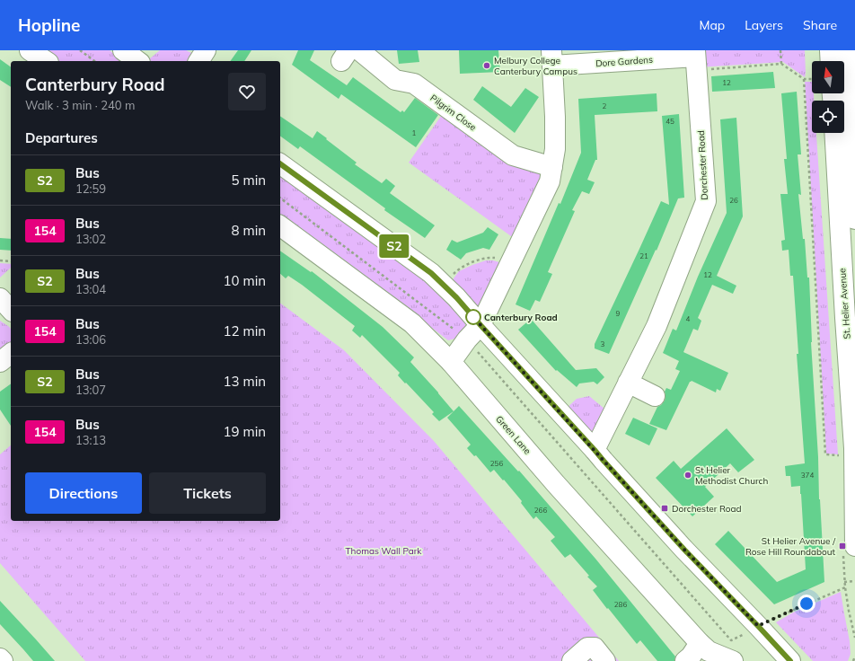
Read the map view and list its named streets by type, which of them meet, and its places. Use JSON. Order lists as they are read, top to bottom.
{
  "streets": {
    "main road": [
      "Dore Gardens",
      "Pilgrim Close",
      "Dorchester Road",
      "St. Helier Avenue",
      "Green Lane"
    ]
  },
  "crossings": [
    ["Dore Gardens", "Dorchester Road"]
  ],
  "parks": ["Thomas Wall Park"],
  "places": {
    "other": ["Melbury College Canterbury Campus", "Canterbury Road", "St Helier Methodist Church"],
    "transit": ["Dorchester Road", "St Helier Avenue / Rose Hill Roundabout"]
  },
  "lines": ["bus line S2"],
  "house_numbers": [
    "12",
    "2",
    "45",
    "1",
    "26",
    "21",
    "12",
    "9",
    "4",
    "3",
    "256",
    "374",
    "266",
    "286"
  ],
  "north": "top",
  "page": {
    "header": "Hopline",
    "nav": ["Map", "Layers", "Share"],
    "on_map": "S2",
    "heading": [
      ["Canterbury Road", "Walk · 3 min · 240 m"],
      "Departures"
    ],
    "list": [
      {
        "mark": "S2",
        "name": "Bus",
        "note": "12:59",
        "value": "5 min"
      },
      {
        "mark": "154",
        "name": "Bus",
        "note": "13:02",
        "value": "8 min"
      },
      {
        "mark": "S2",
        "name": "Bus",
        "note": "13:04",
        "value": "10 min"
      },
      {
        "mark": "154",
        "name": "Bus",
        "note": "13:06",
        "value": "12 min"
      },
      {
        "mark": "S2",
        "name": "Bus",
        "note": "13:07",
        "value": "13 min"
      },
      {
        "mark": "154",
        "name": "Bus",
        "note": "13:13",
        "value": "19 min"
      }
    ],
    "buttons": ["Directions", "Tickets"]
  }
}
